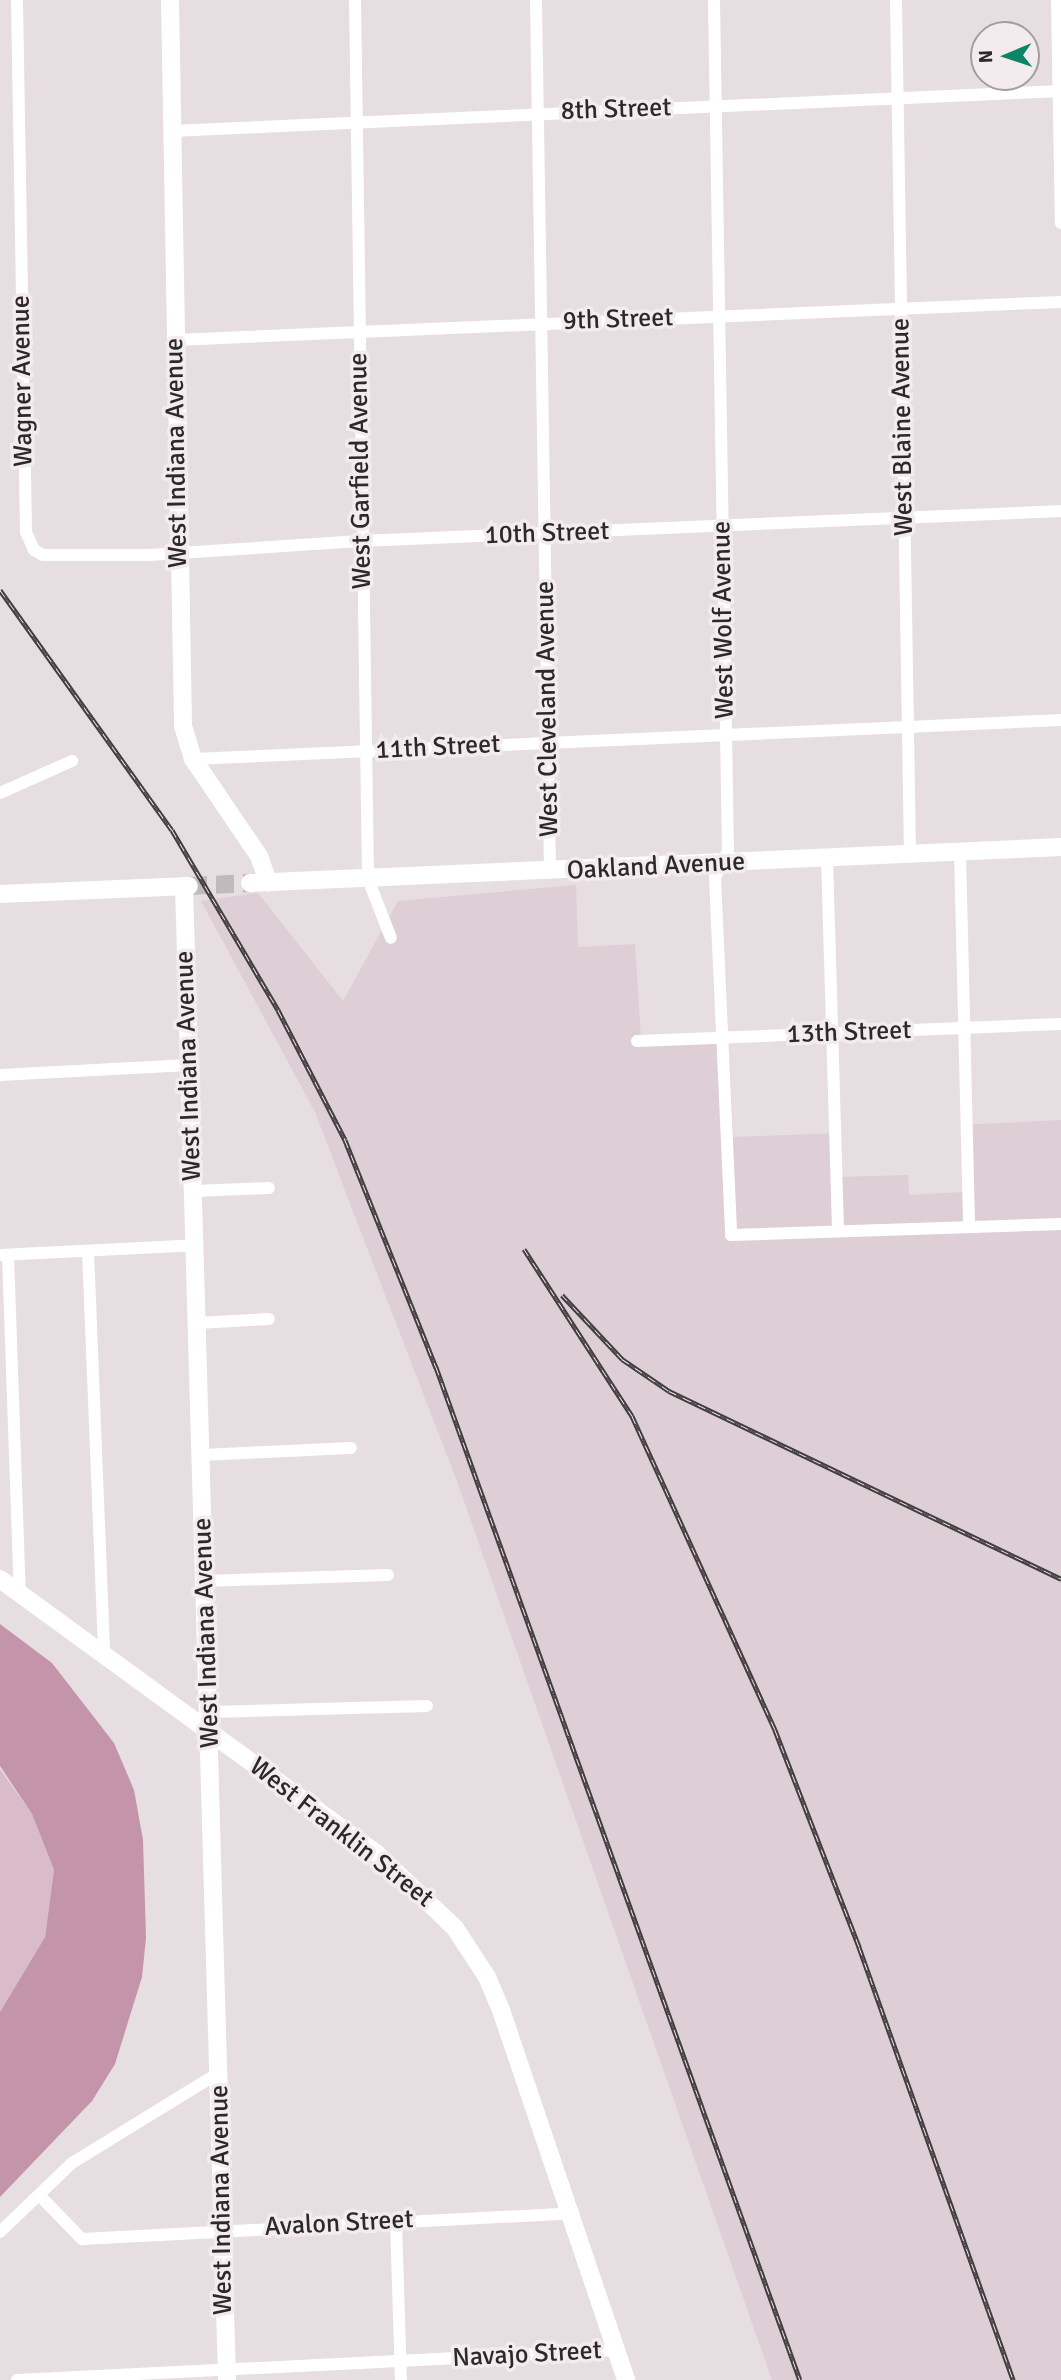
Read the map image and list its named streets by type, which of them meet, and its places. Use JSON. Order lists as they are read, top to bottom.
{
  "streets": {
    "street": [
      "8th Street",
      "9th Street",
      "Wagner Avenue",
      "West Blaine Avenue",
      "West Indiana Avenue",
      "West Garfield Avenue",
      "10th Street",
      "West Wolf Avenue",
      "West Cleveland Avenue",
      "11th Street",
      "Oakland Avenue",
      "13th Street",
      "West Franklin Street",
      "Avalon Street",
      "Navajo Street"
    ]
  },
  "crossings": [
    ["8th Street", "West Blaine Avenue"],
    ["8th Street", "West Indiana Avenue"],
    ["8th Street", "West Garfield Avenue"],
    ["8th Street", "West Wolf Avenue"],
    ["8th Street", "West Cleveland Avenue"],
    ["9th Street", "West Blaine Avenue"],
    ["9th Street", "West Indiana Avenue"],
    ["9th Street", "West Garfield Avenue"],
    ["9th Street", "West Wolf Avenue"],
    ["9th Street", "West Cleveland Avenue"],
    ["Wagner Avenue", "10th Street"],
    ["West Blaine Avenue", "10th Street"],
    ["West Blaine Avenue", "11th Street"],
    ["West Blaine Avenue", "Oakland Avenue"],
    ["West Indiana Avenue", "10th Street"],
    ["West Indiana Avenue", "11th Street"],
    ["West Indiana Avenue", "Oakland Avenue"],
    ["West Indiana Avenue", "West Franklin Street"],
    ["West Indiana Avenue", "Avalon Street"],
    ["West Indiana Avenue", "Navajo Street"],
    ["West Garfield Avenue", "10th Street"],
    ["West Garfield Avenue", "11th Street"],
    ["West Garfield Avenue", "Oakland Avenue"],
    ["10th Street", "West Wolf Avenue"],
    ["10th Street", "West Cleveland Avenue"],
    ["West Wolf Avenue", "11th Street"],
    ["West Wolf Avenue", "Oakland Avenue"],
    ["West Wolf Avenue", "13th Street"],
    ["West Cleveland Avenue", "11th Street"],
    ["West Cleveland Avenue", "Oakland Avenue"],
    ["West Franklin Street", "Avalon Street"],
    ["West Franklin Street", "Navajo Street"]
  ],
  "north": "left"
}
